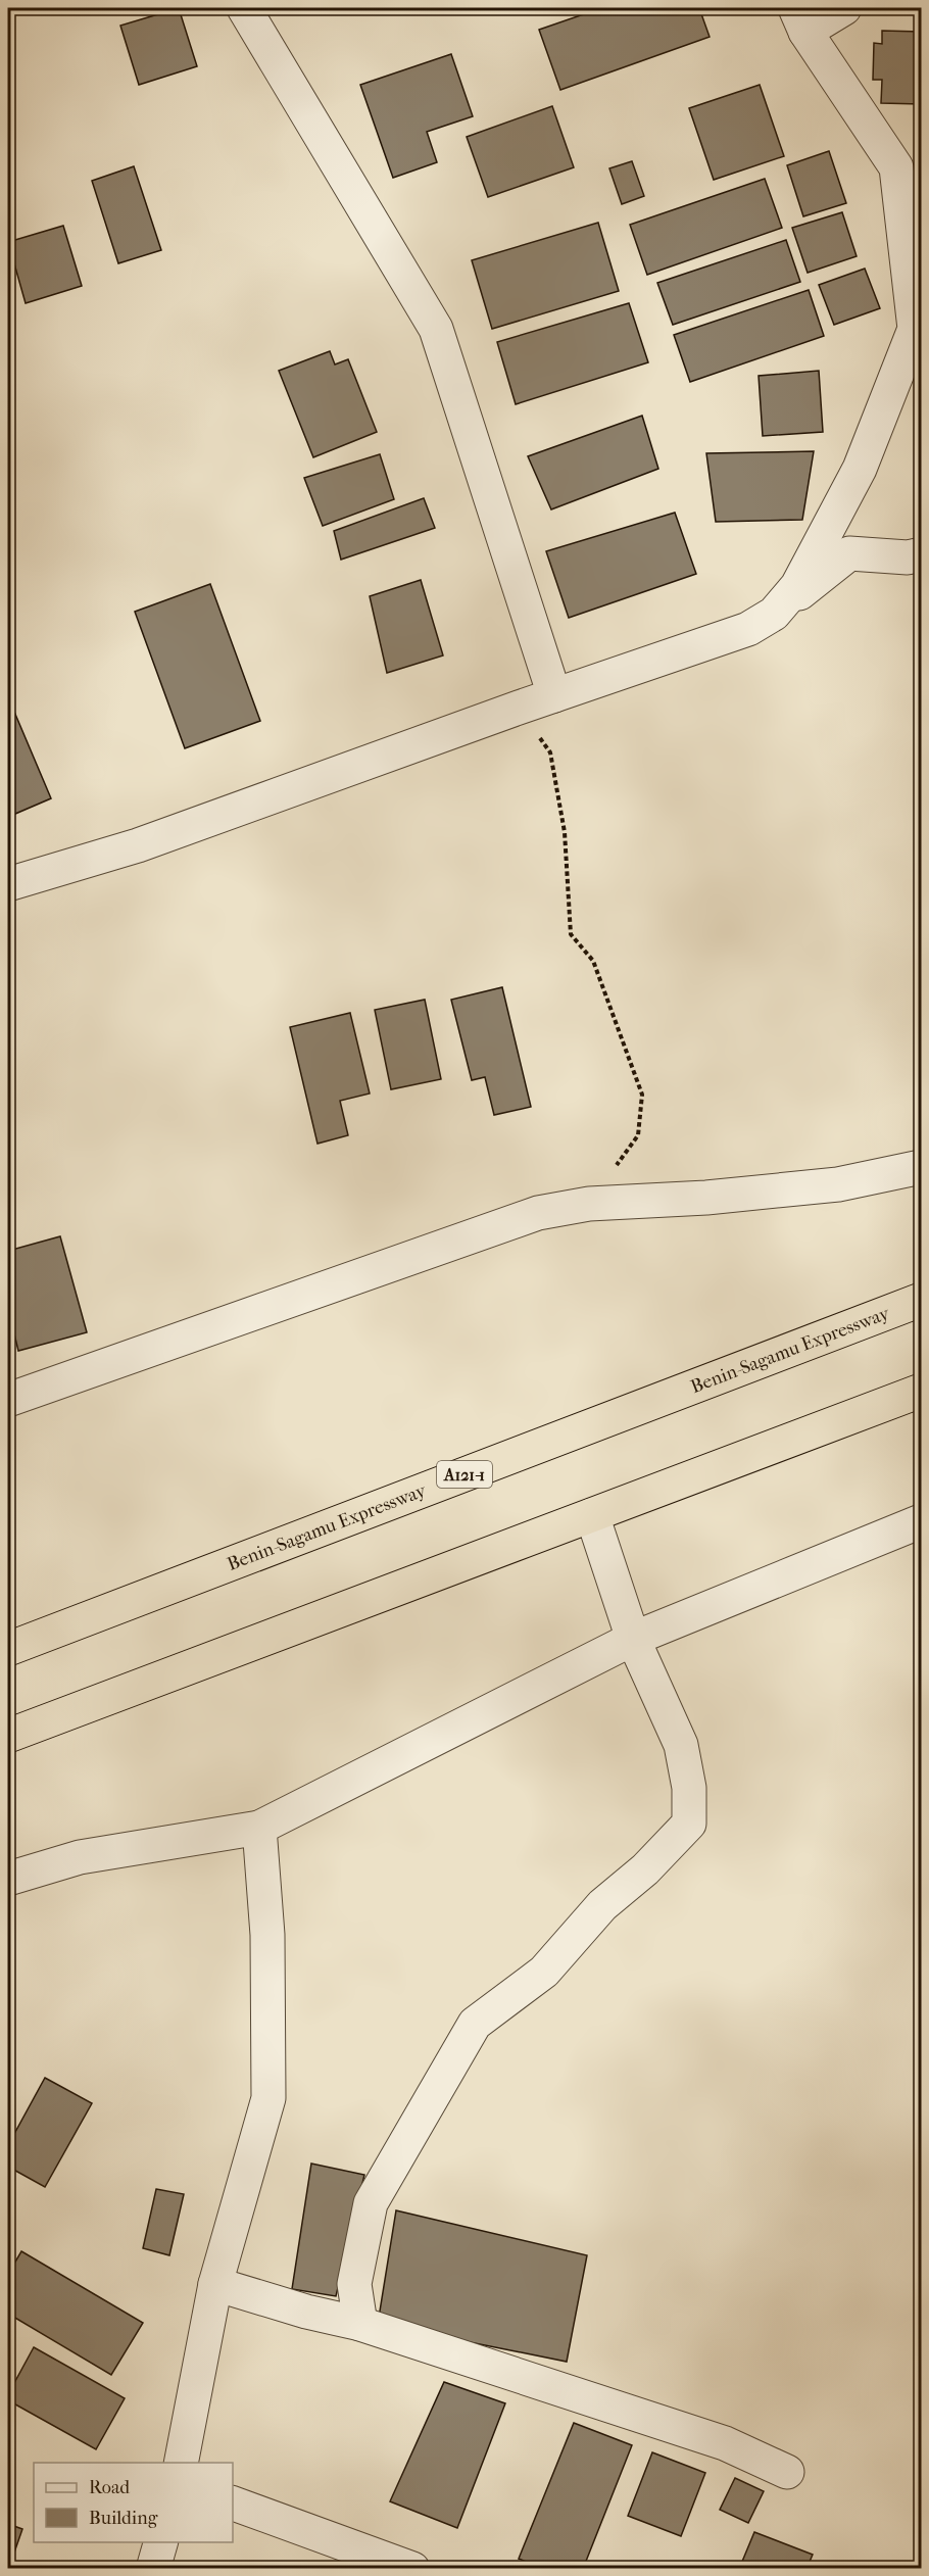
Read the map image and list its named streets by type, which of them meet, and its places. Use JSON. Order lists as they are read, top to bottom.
{
  "streets": {
    "highway": ["Benin-Sagamu Expressway", "A121-1"]
  },
  "legend": ["Road", "Building"]
}
